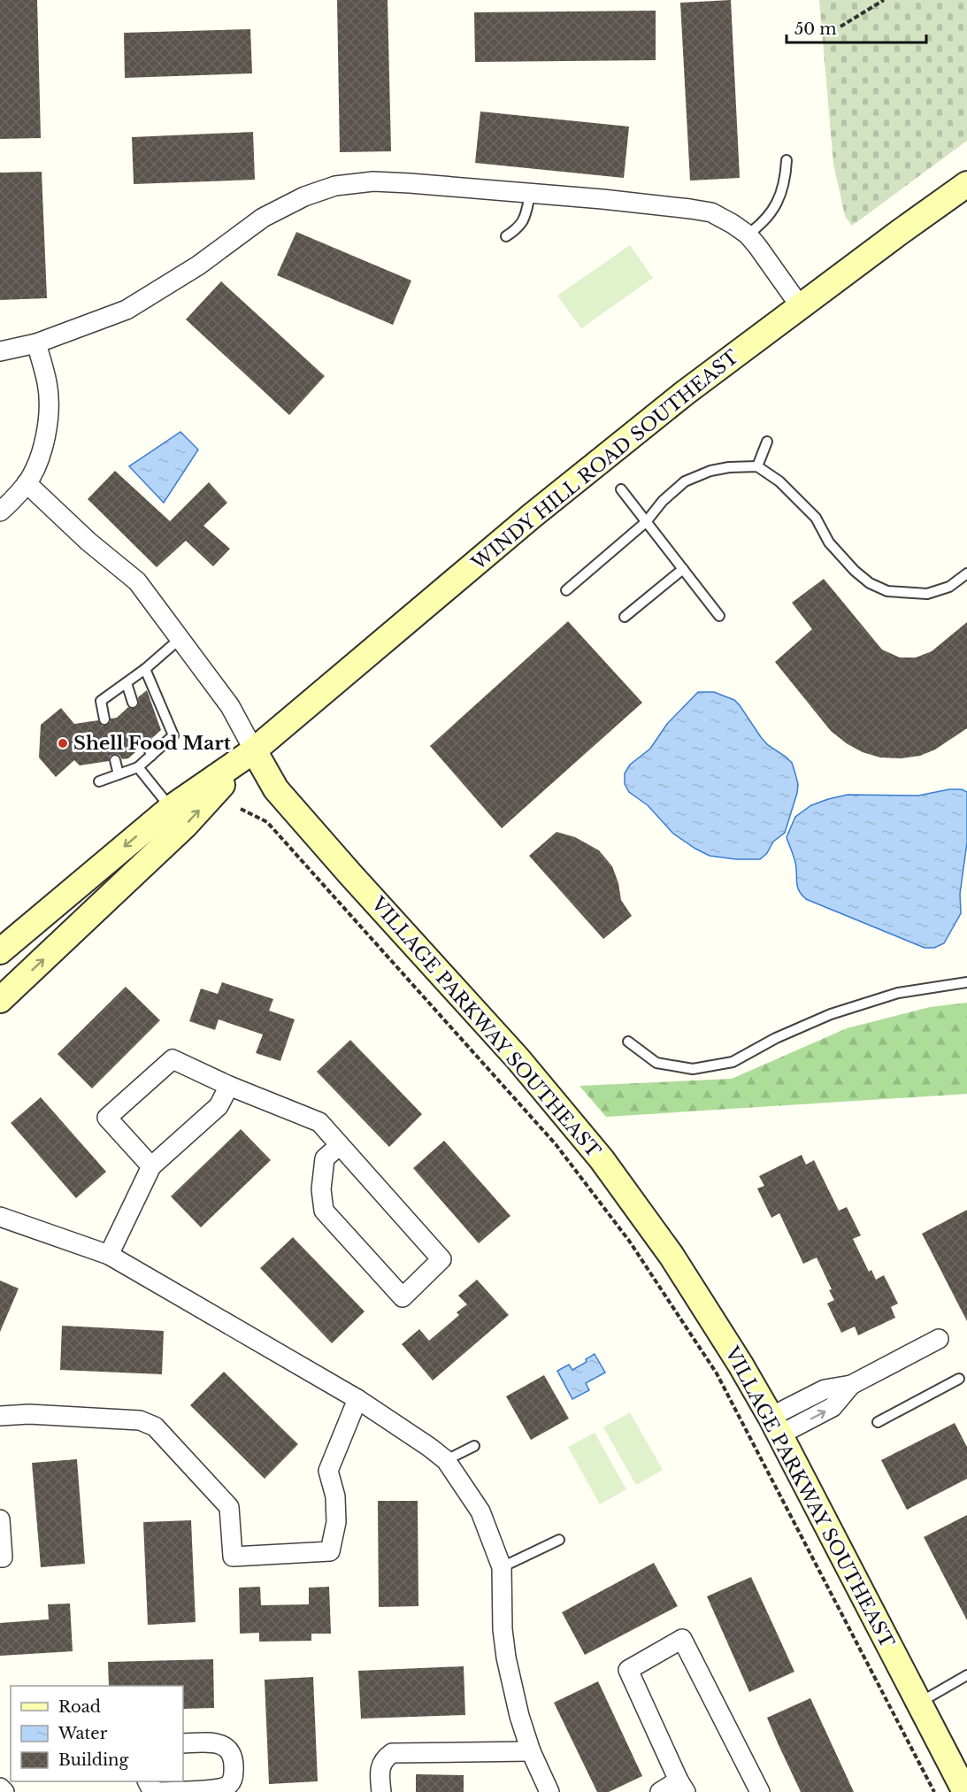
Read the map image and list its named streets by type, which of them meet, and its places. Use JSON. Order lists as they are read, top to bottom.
{
  "streets": {
    "main road": ["WINDY HILL ROAD SOUTHEAST", "VILLAGE PARKWAY SOUTHEAST"]
  },
  "crossings": [
    ["WINDY HILL ROAD SOUTHEAST", "VILLAGE PARKWAY SOUTHEAST"]
  ],
  "places": ["Shell Food Mart"],
  "legend": ["Road", "Water", "Building"],
  "scale_bar": "50 m"
}
